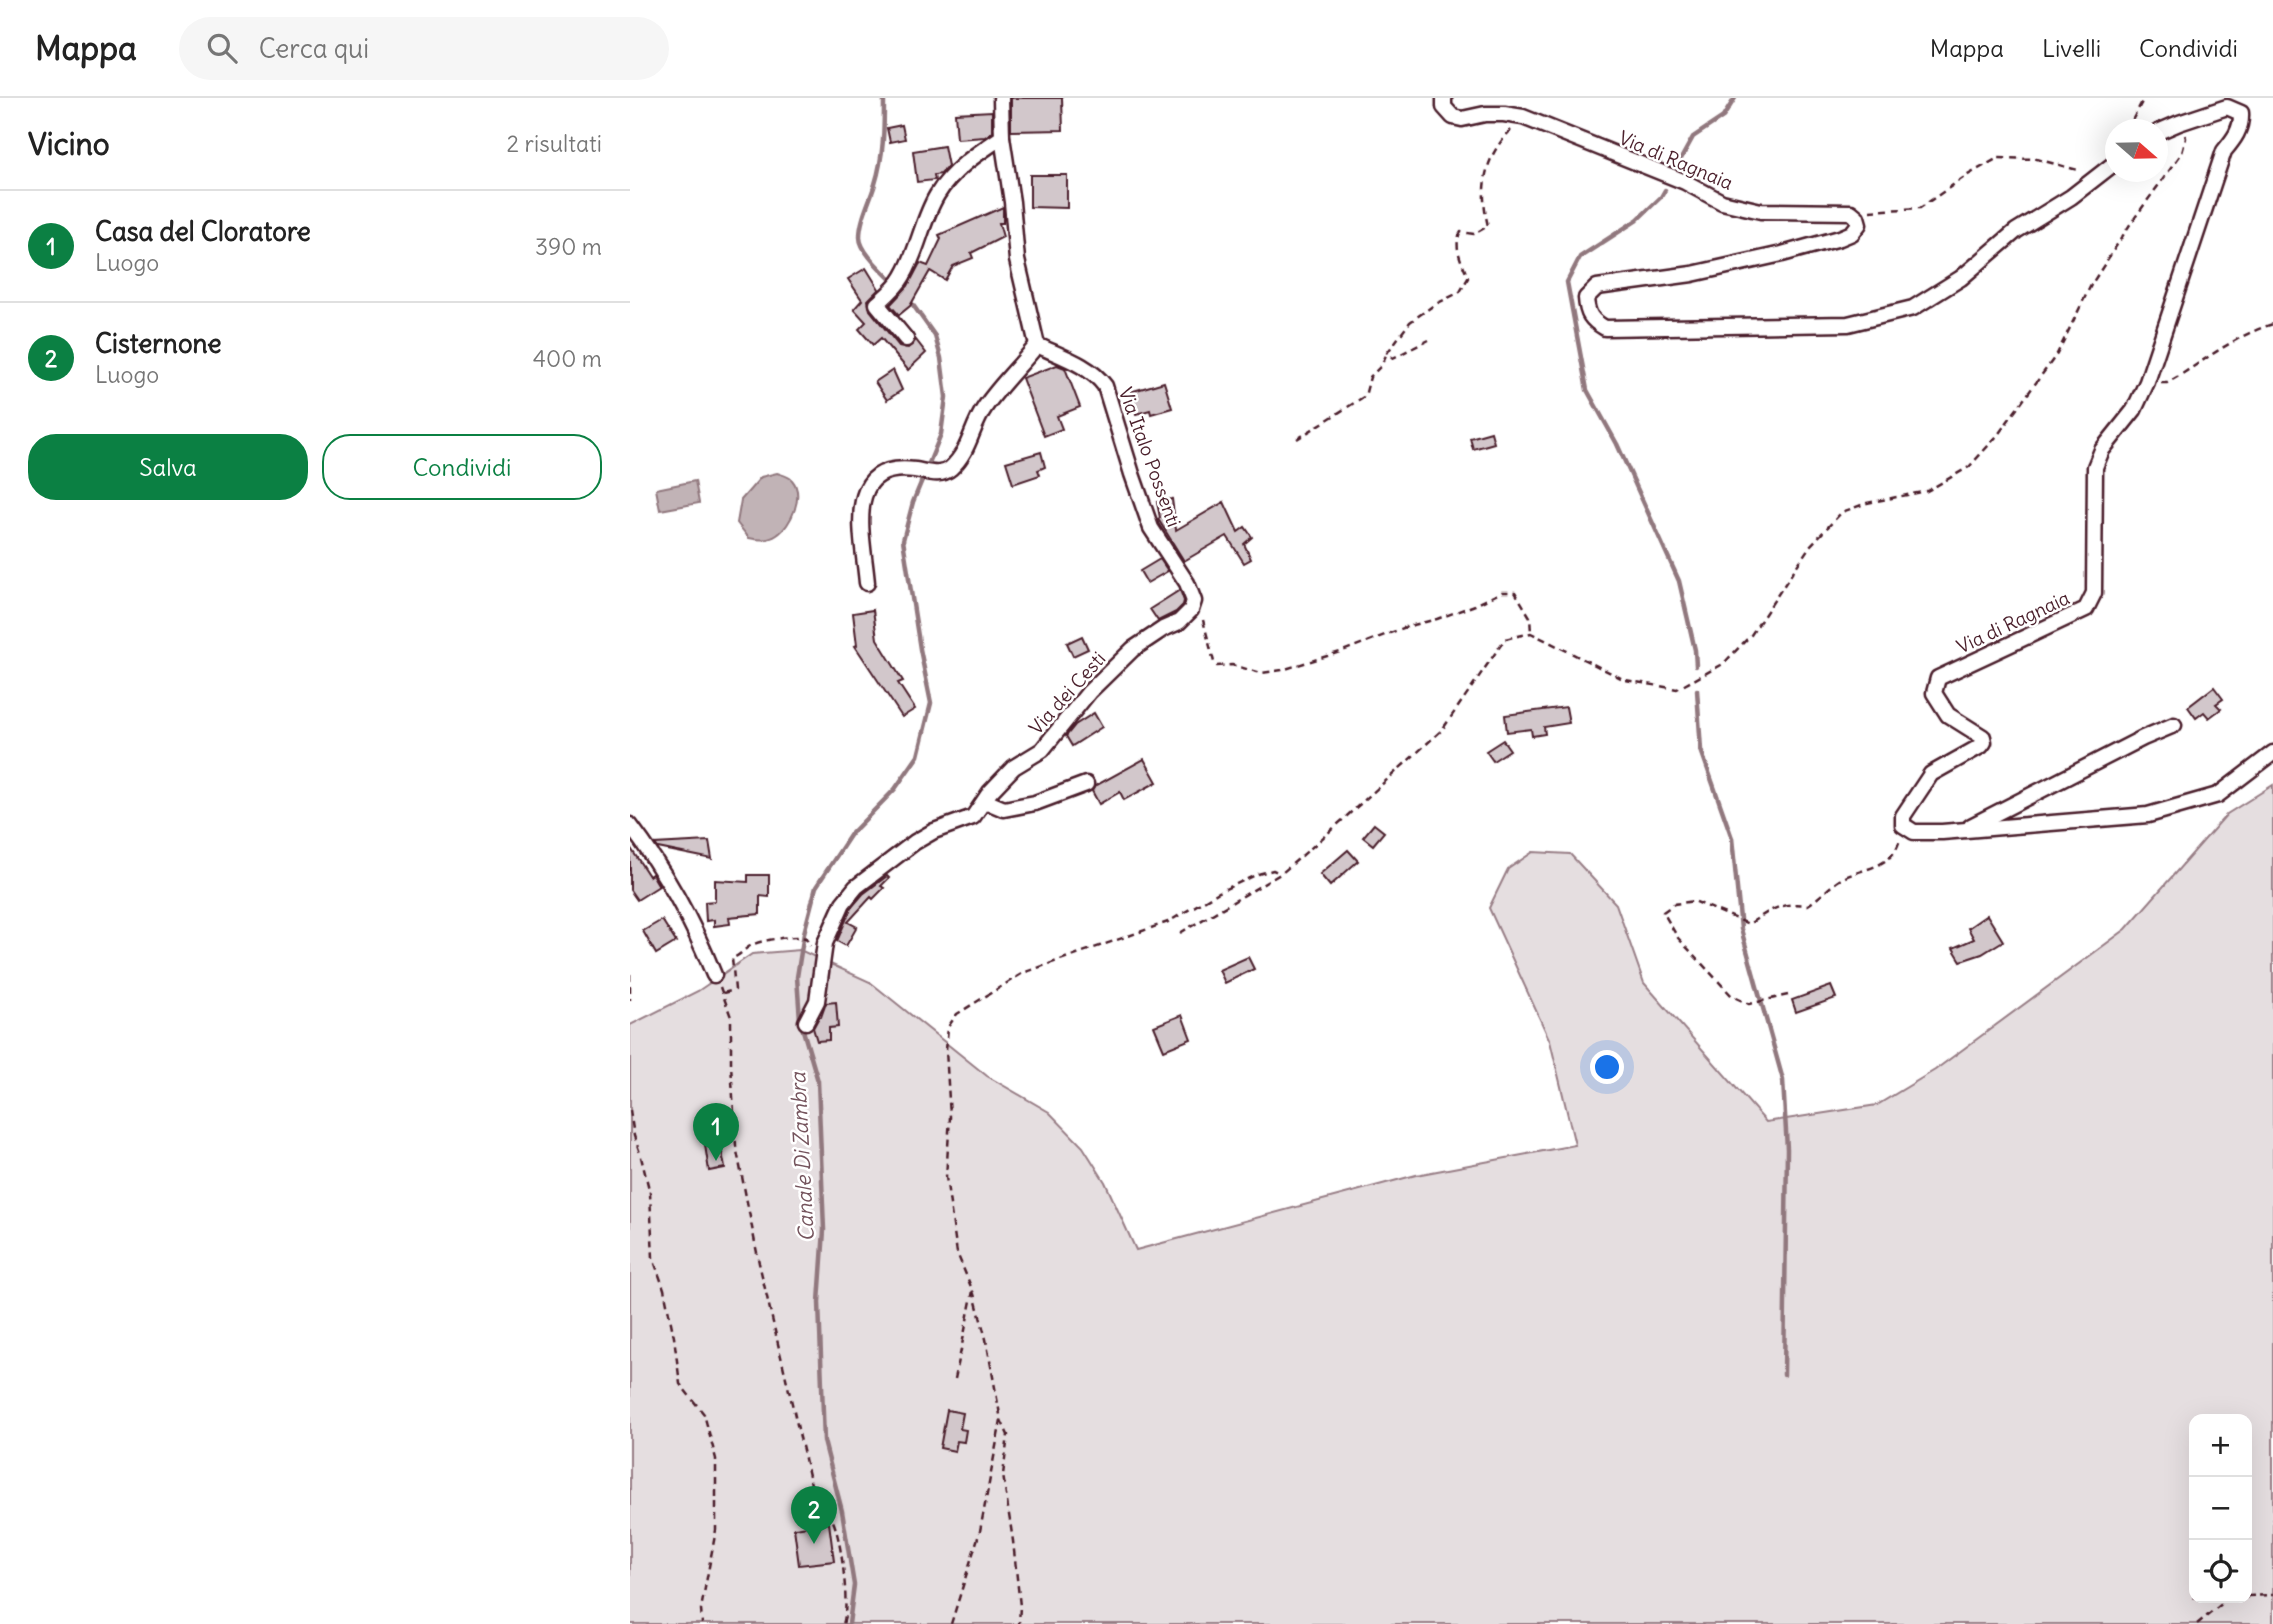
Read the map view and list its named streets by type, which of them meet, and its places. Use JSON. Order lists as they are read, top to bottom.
{
  "streets": {
    "street": ["Via di Ragnaia", "Via Italo Possenti", "Via dei Cesti"]
  },
  "crossings": [
    ["Via Italo Possenti", "Via dei Cesti"]
  ],
  "water": ["Canale Di Zambra"],
  "north": "right",
  "page": {
    "header": "Mappa",
    "search": "Cerca qui",
    "nav": ["Mappa", "Livelli", "Condividi"],
    "heading": ["Vicino", "2 risultati"],
    "list": [
      {
        "mark": "1",
        "name": "Casa del Cloratore",
        "note": "Luogo",
        "value": "390 m"
      },
      {
        "mark": "2",
        "name": "Cisternone",
        "note": "Luogo",
        "value": "400 m"
      }
    ],
    "buttons": ["Salva", "Condividi"],
    "pins": ["1", "2"],
    "map_buttons": ["+", "−"]
  }
}
